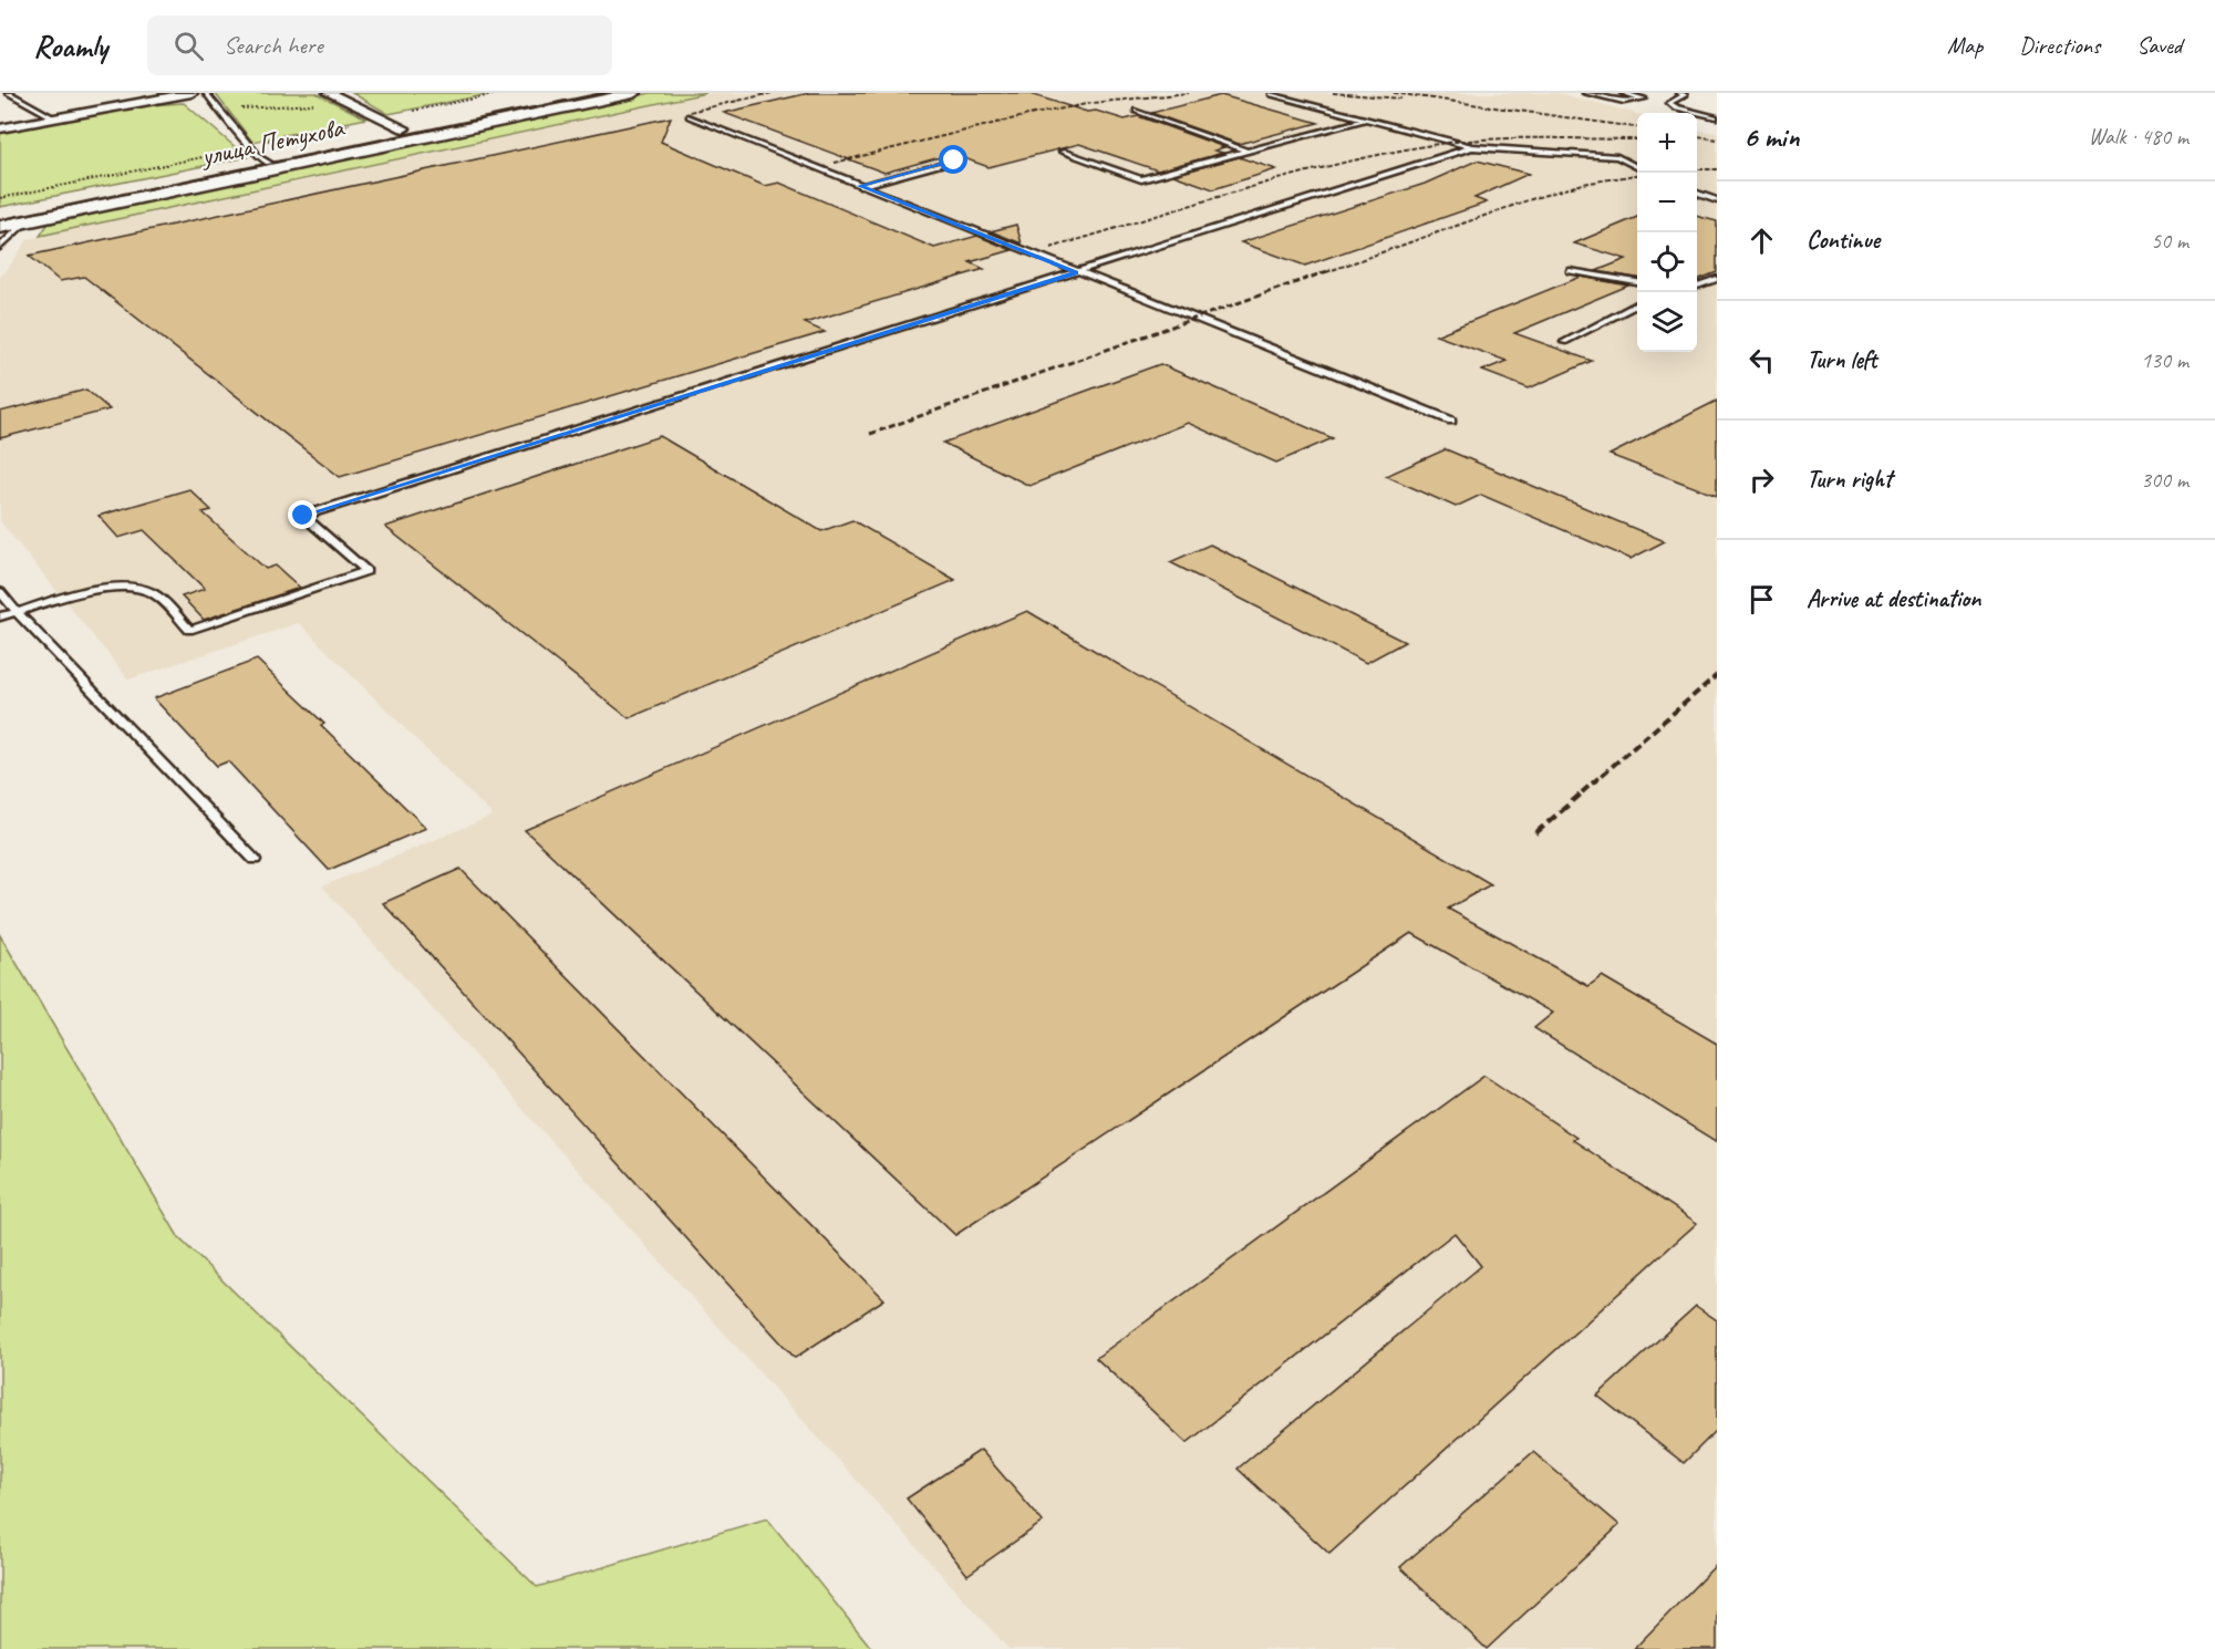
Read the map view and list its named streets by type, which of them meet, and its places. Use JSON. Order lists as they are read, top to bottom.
{
  "streets": {
    "highway": ["улица Петухова"]
  },
  "page": {
    "header": "Roamly",
    "search": "Search here",
    "nav": ["Map", "Directions", "Saved"],
    "heading": ["6 min", "Walk · 480 m"],
    "map_buttons": ["+", "−"],
    "list": [
      ["Continue", "50 m"],
      ["Turn left", "130 m"],
      ["Turn right", "300 m"],
      "Arrive at destination"
    ]
  }
}
